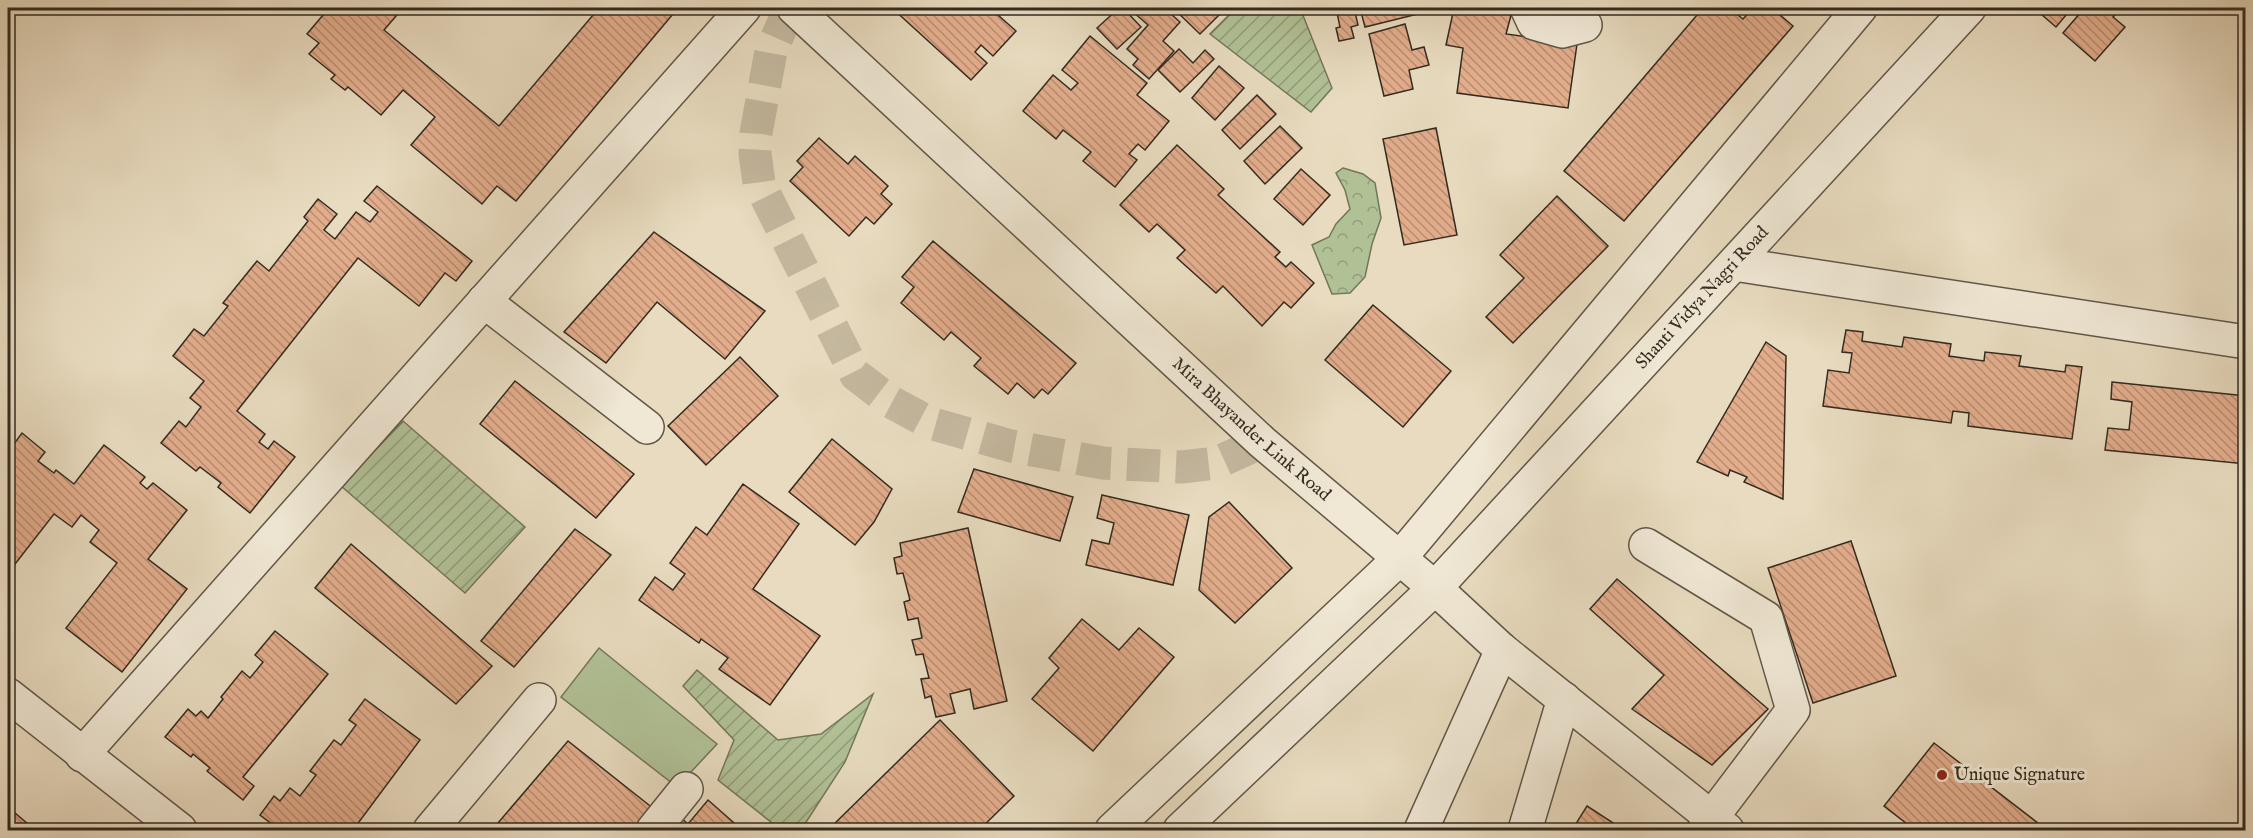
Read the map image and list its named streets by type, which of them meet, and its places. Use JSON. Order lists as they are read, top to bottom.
{
  "streets": {
    "street": ["Shanti Vidya Nagri Road", "Mira Bhayander Link Road"]
  },
  "crossings": [
    ["Shanti Vidya Nagri Road", "Mira Bhayander Link Road"]
  ],
  "places": ["Unique Signature"]
}
